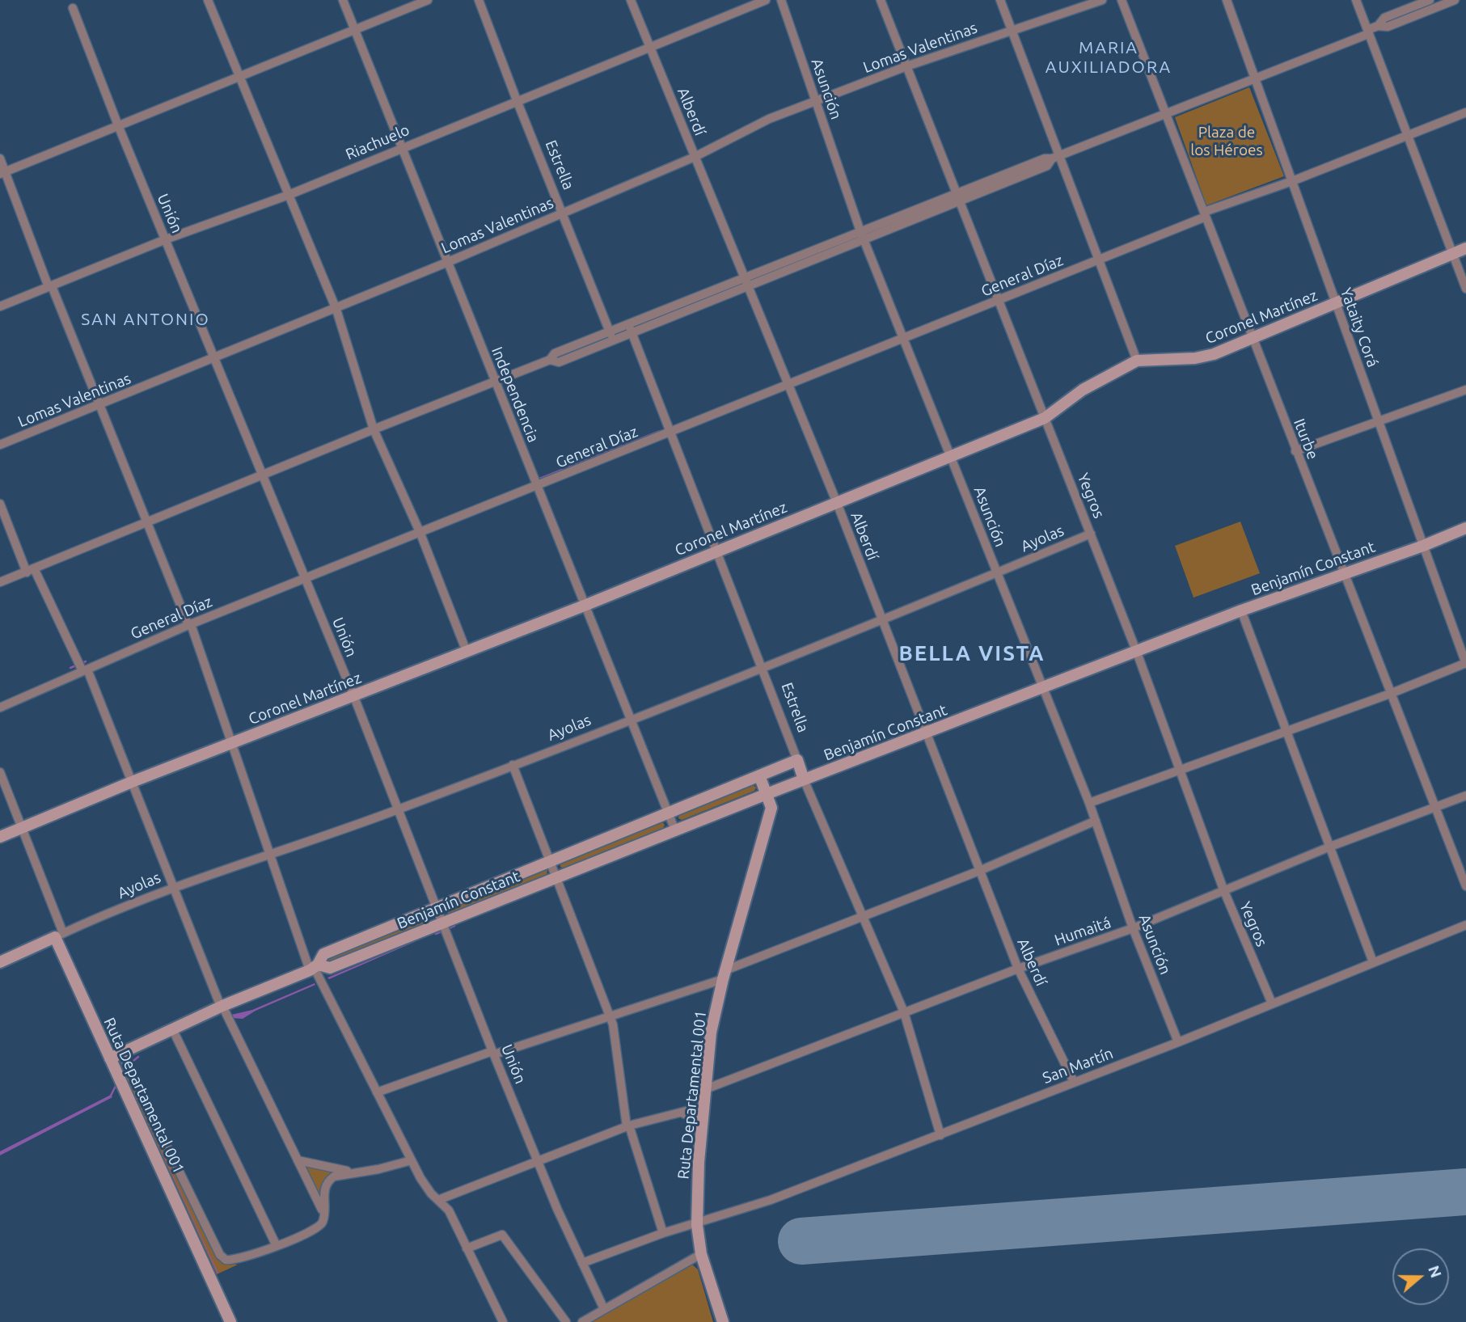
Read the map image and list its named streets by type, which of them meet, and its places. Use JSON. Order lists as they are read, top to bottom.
{
  "streets": {
    "street": [
      "Lomas Valentinas",
      "Asunción",
      "Alberdí",
      "Riachuelo",
      "Estrella",
      "Unión",
      "General Díaz",
      "Coronel Martínez",
      "Yataity Corá",
      "Independencia",
      "Iturbe",
      "Yegros",
      "Ayolas",
      "Benjamín Constant",
      "Humaitá",
      "San Martín",
      "Ruta Departamental 001"
    ]
  },
  "crossings": [
    ["Lomas Valentinas", "Asunción"],
    ["Lomas Valentinas", "Alberdí"],
    ["Lomas Valentinas", "Estrella"],
    ["Lomas Valentinas", "Unión"],
    ["Lomas Valentinas", "Independencia"],
    ["Lomas Valentinas", "Yegros"],
    ["Asunción", "General Díaz"],
    ["Asunción", "Coronel Martínez"],
    ["Asunción", "Ayolas"],
    ["Asunción", "Benjamín Constant"],
    ["Asunción", "Humaitá"],
    ["Asunción", "San Martín"],
    ["Alberdí", "Riachuelo"],
    ["Alberdí", "General Díaz"],
    ["Alberdí", "Coronel Martínez"],
    ["Alberdí", "Ayolas"],
    ["Alberdí", "Benjamín Constant"],
    ["Alberdí", "Humaitá"],
    ["Alberdí", "San Martín"],
    ["Riachuelo", "Estrella"],
    ["Riachuelo", "Unión"],
    ["Riachuelo", "Independencia"],
    ["Estrella", "General Díaz"],
    ["Estrella", "Coronel Martínez"],
    ["Estrella", "Ayolas"],
    ["Estrella", "Benjamín Constant"],
    ["Estrella", "Humaitá"],
    ["Estrella", "San Martín"],
    ["Unión", "General Díaz"],
    ["Unión", "Coronel Martínez"],
    ["Unión", "Ayolas"],
    ["Unión", "Benjamín Constant"],
    ["Unión", "San Martín"],
    ["General Díaz", "Yataity Corá"],
    ["General Díaz", "Independencia"],
    ["General Díaz", "Iturbe"],
    ["General Díaz", "Yegros"],
    ["Coronel Martínez", "Yataity Corá"],
    ["Coronel Martínez", "Independencia"],
    ["Coronel Martínez", "Iturbe"],
    ["Coronel Martínez", "Yegros"],
    ["Yataity Corá", "Benjamín Constant"],
    ["Independencia", "Ayolas"],
    ["Independencia", "Benjamín Constant"],
    ["Iturbe", "Benjamín Constant"],
    ["Iturbe", "Humaitá"],
    ["Yegros", "Ayolas"],
    ["Yegros", "Benjamín Constant"],
    ["Yegros", "Humaitá"],
    ["Yegros", "San Martín"],
    ["Ayolas", "Ruta Departamental 001"],
    ["Benjamín Constant", "Ruta Departamental 001"],
    ["Humaitá", "Ruta Departamental 001"],
    ["San Martín", "Ruta Departamental 001"]
  ],
  "districts": ["MARIA AUXILIADORA", "SAN ANTONIO", "BELLA VISTA"],
  "parks": ["Plaza de los Héroes"],
  "north": "right"
}
